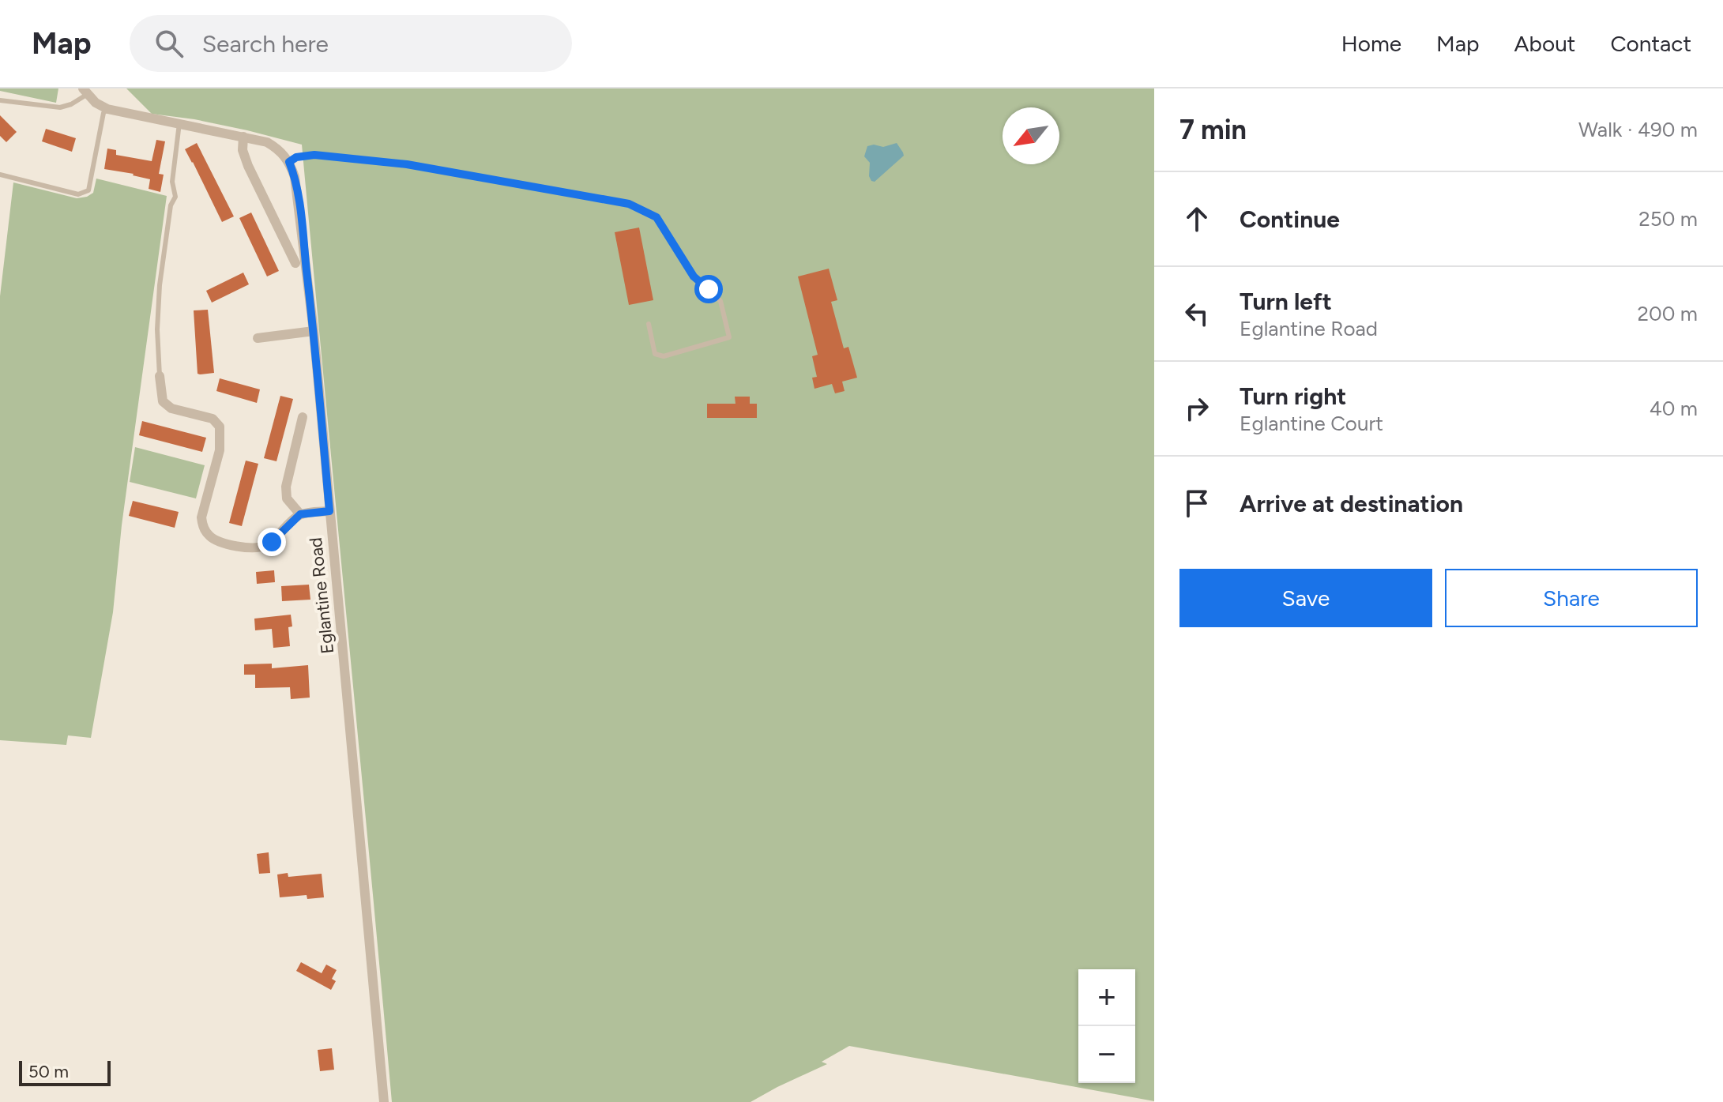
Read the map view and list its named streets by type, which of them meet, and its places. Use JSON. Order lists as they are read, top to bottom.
{
  "streets": {
    "street": ["Eglantine Road"]
  },
  "scale_bar": "50 m",
  "north": "bottom left",
  "page": {
    "header": "Map",
    "search": "Search here",
    "nav": [
      "Home",
      "Map",
      "About",
      "Contact"
    ],
    "heading": ["7 min", "Walk · 490 m"],
    "list": [
      ["Continue", "250 m"],
      ["Turn left", "Eglantine Road", "200 m"],
      ["Turn right", "Eglantine Court", "40 m"],
      "Arrive at destination"
    ],
    "buttons": ["Save", "Share"],
    "map_buttons": ["+", "−"],
    "scale": "50 m"
  }
}
